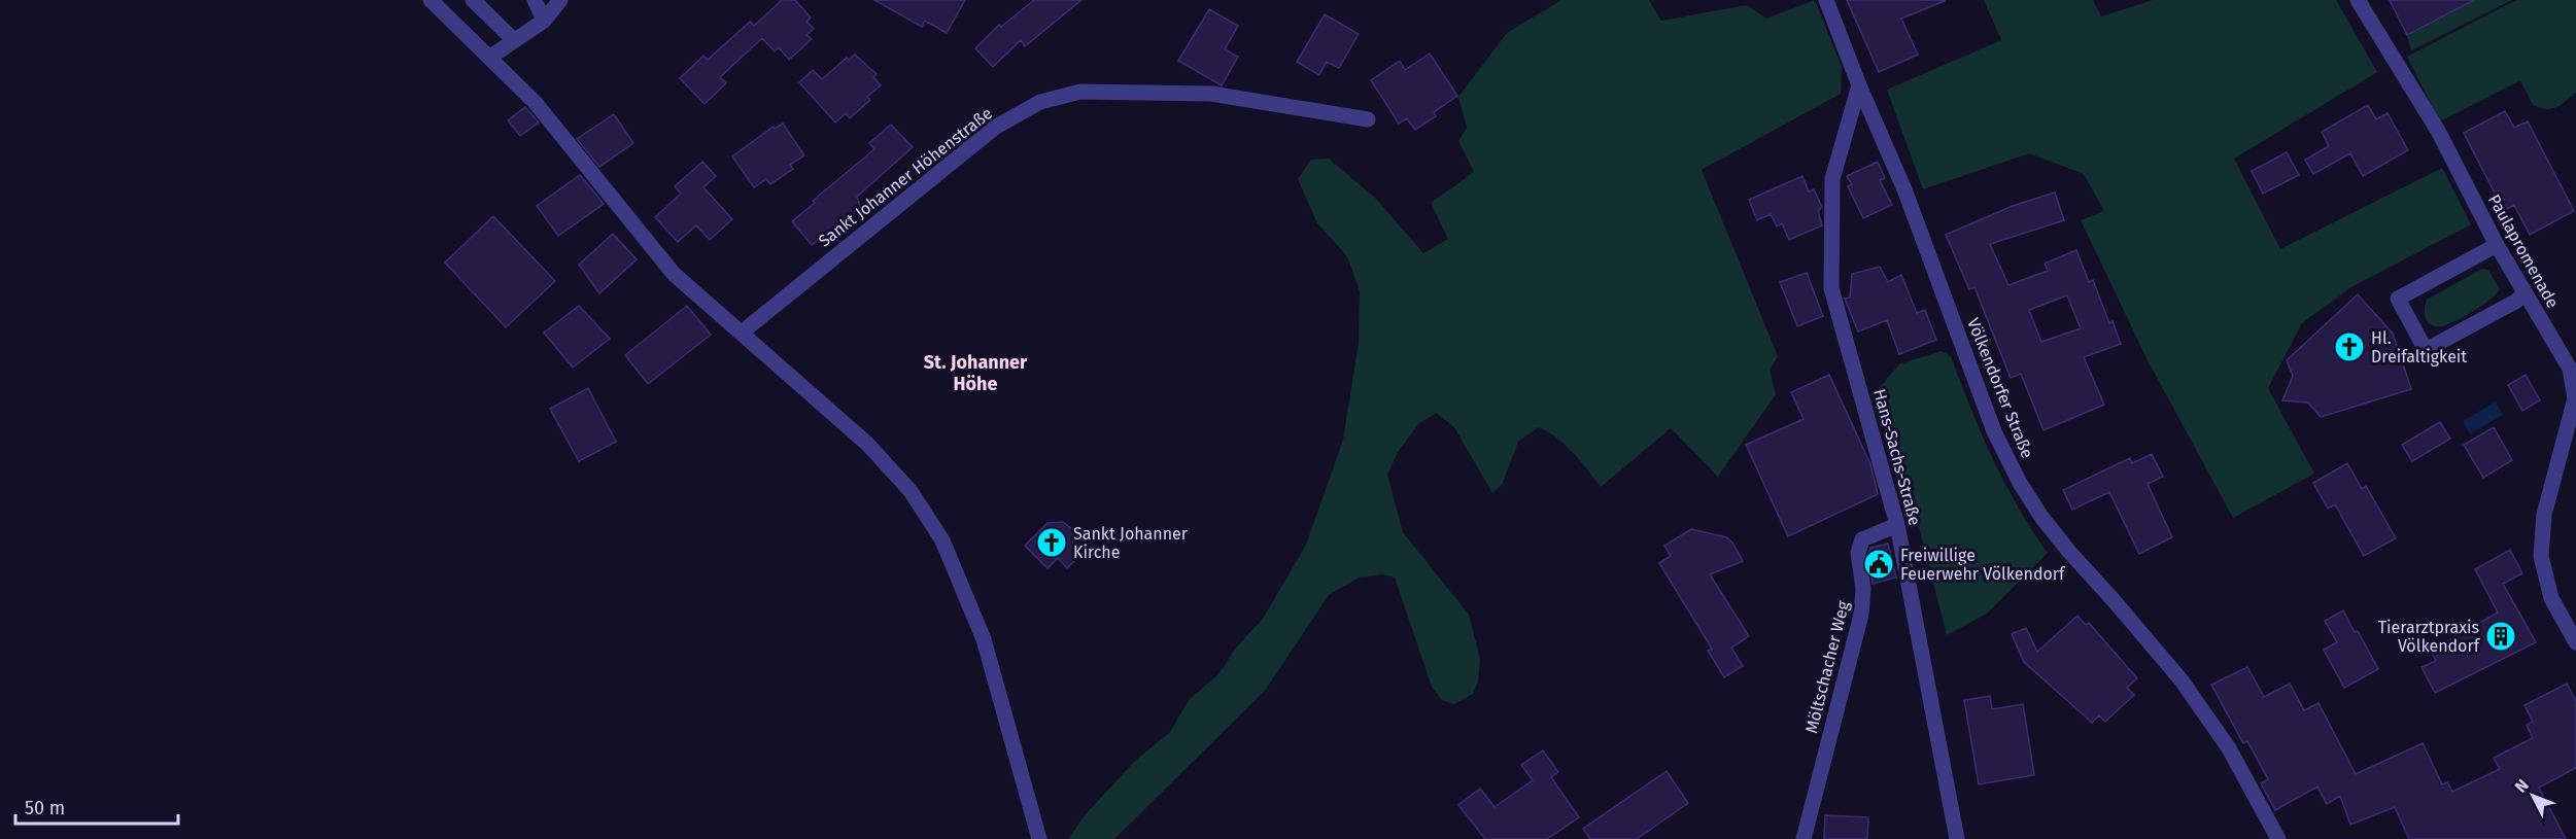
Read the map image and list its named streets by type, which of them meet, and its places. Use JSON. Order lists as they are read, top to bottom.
{
  "streets": {
    "street": [
      "Sankt Johanner Höhenstraße",
      "Paulapromenade",
      "Völkendorfer Straße",
      "Hans-Sachs-Straße",
      "Möltschacher Weg"
    ]
  },
  "crossings": [
    ["Völkendorfer Straße", "Hans-Sachs-Straße"],
    ["Hans-Sachs-Straße", "Möltschacher Weg"]
  ],
  "districts": ["St. Johanner Höhe"],
  "places": {
    "church": ["Hl. Dreifaltigkeit", "Sankt Johanner Kirche"],
    "public building": ["Freiwillige Feuerwehr Völkendorf"],
    "building": ["Tierarztpraxis Völkendorf"]
  },
  "scale_bar": "50 m",
  "north": "top left"
}
